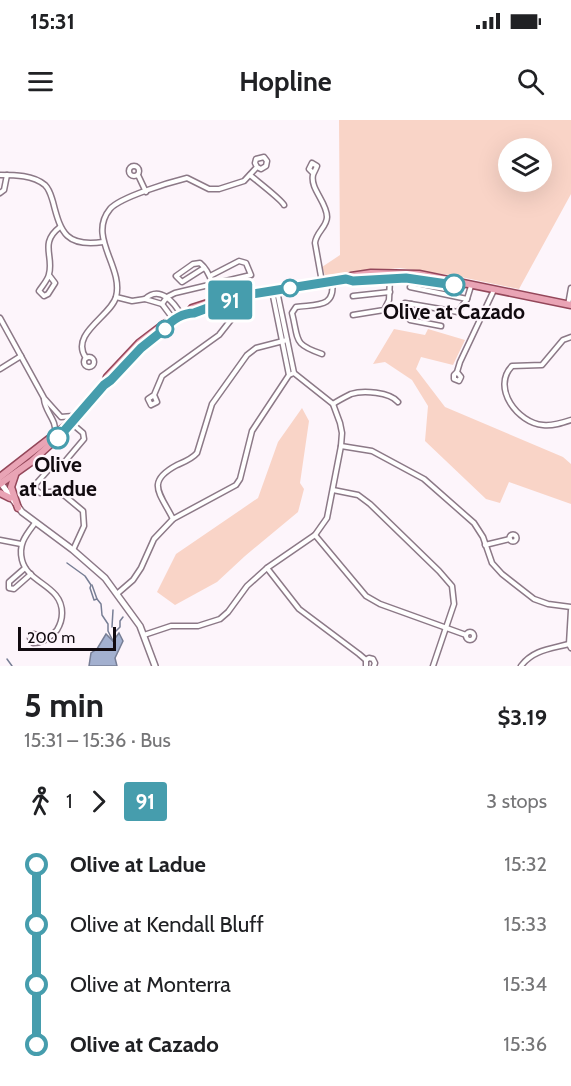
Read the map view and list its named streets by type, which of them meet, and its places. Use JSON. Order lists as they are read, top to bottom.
{
  "places": ["Olive at Cazado", "Olive at Ladue"],
  "lines": ["bus line 91"],
  "scale_bar": "200 m",
  "page": {
    "status": "15:31",
    "header": "Hopline",
    "on_map": "91",
    "scale": "200 m",
    "heading": ["5 min", "15:31 – 15:36 · Bus", "$3.19"],
    "legs": ["1", "91", "3 stops"],
    "list": [
      {
        "name": "Olive at Ladue",
        "value": "15:32"
      },
      {
        "name": "Olive at Kendall Bluff",
        "value": "15:33"
      },
      {
        "name": "Olive at Monterra",
        "value": "15:34"
      },
      {
        "name": "Olive at Cazado",
        "value": "15:36"
      }
    ]
  }
}
